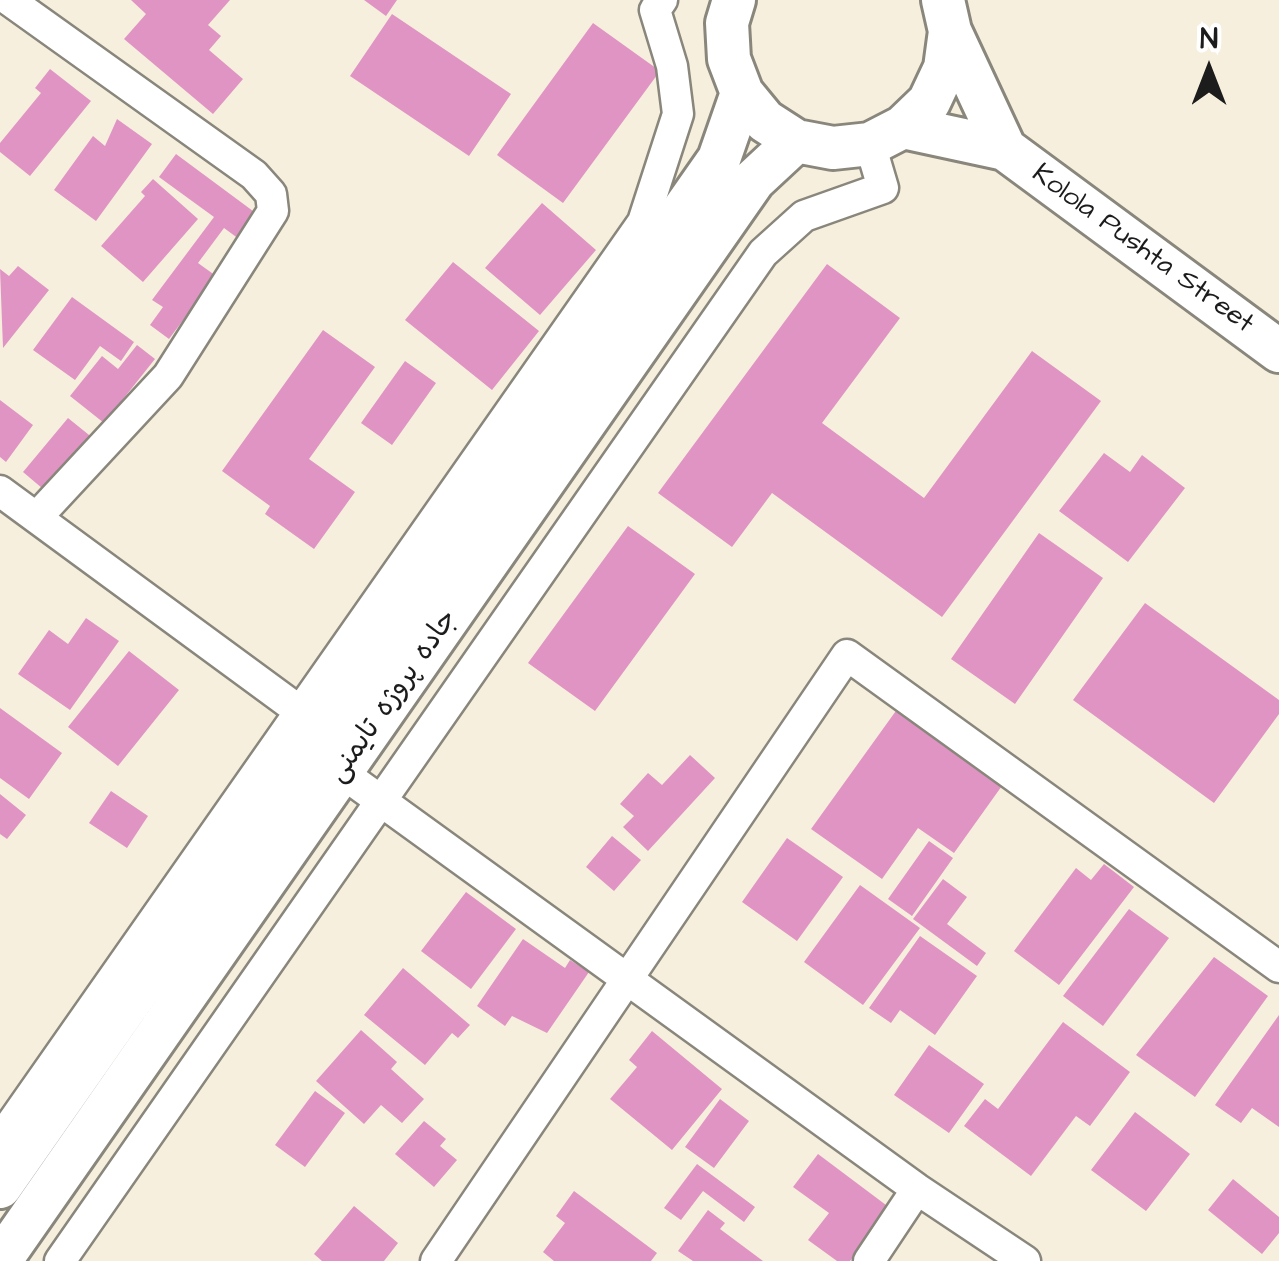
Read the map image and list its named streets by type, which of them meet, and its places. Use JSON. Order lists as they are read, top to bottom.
{
  "streets": {
    "main road": ["Kolola Pushta Street", "جاده پروژه تایمنی"]
  },
  "north": "top"
}
